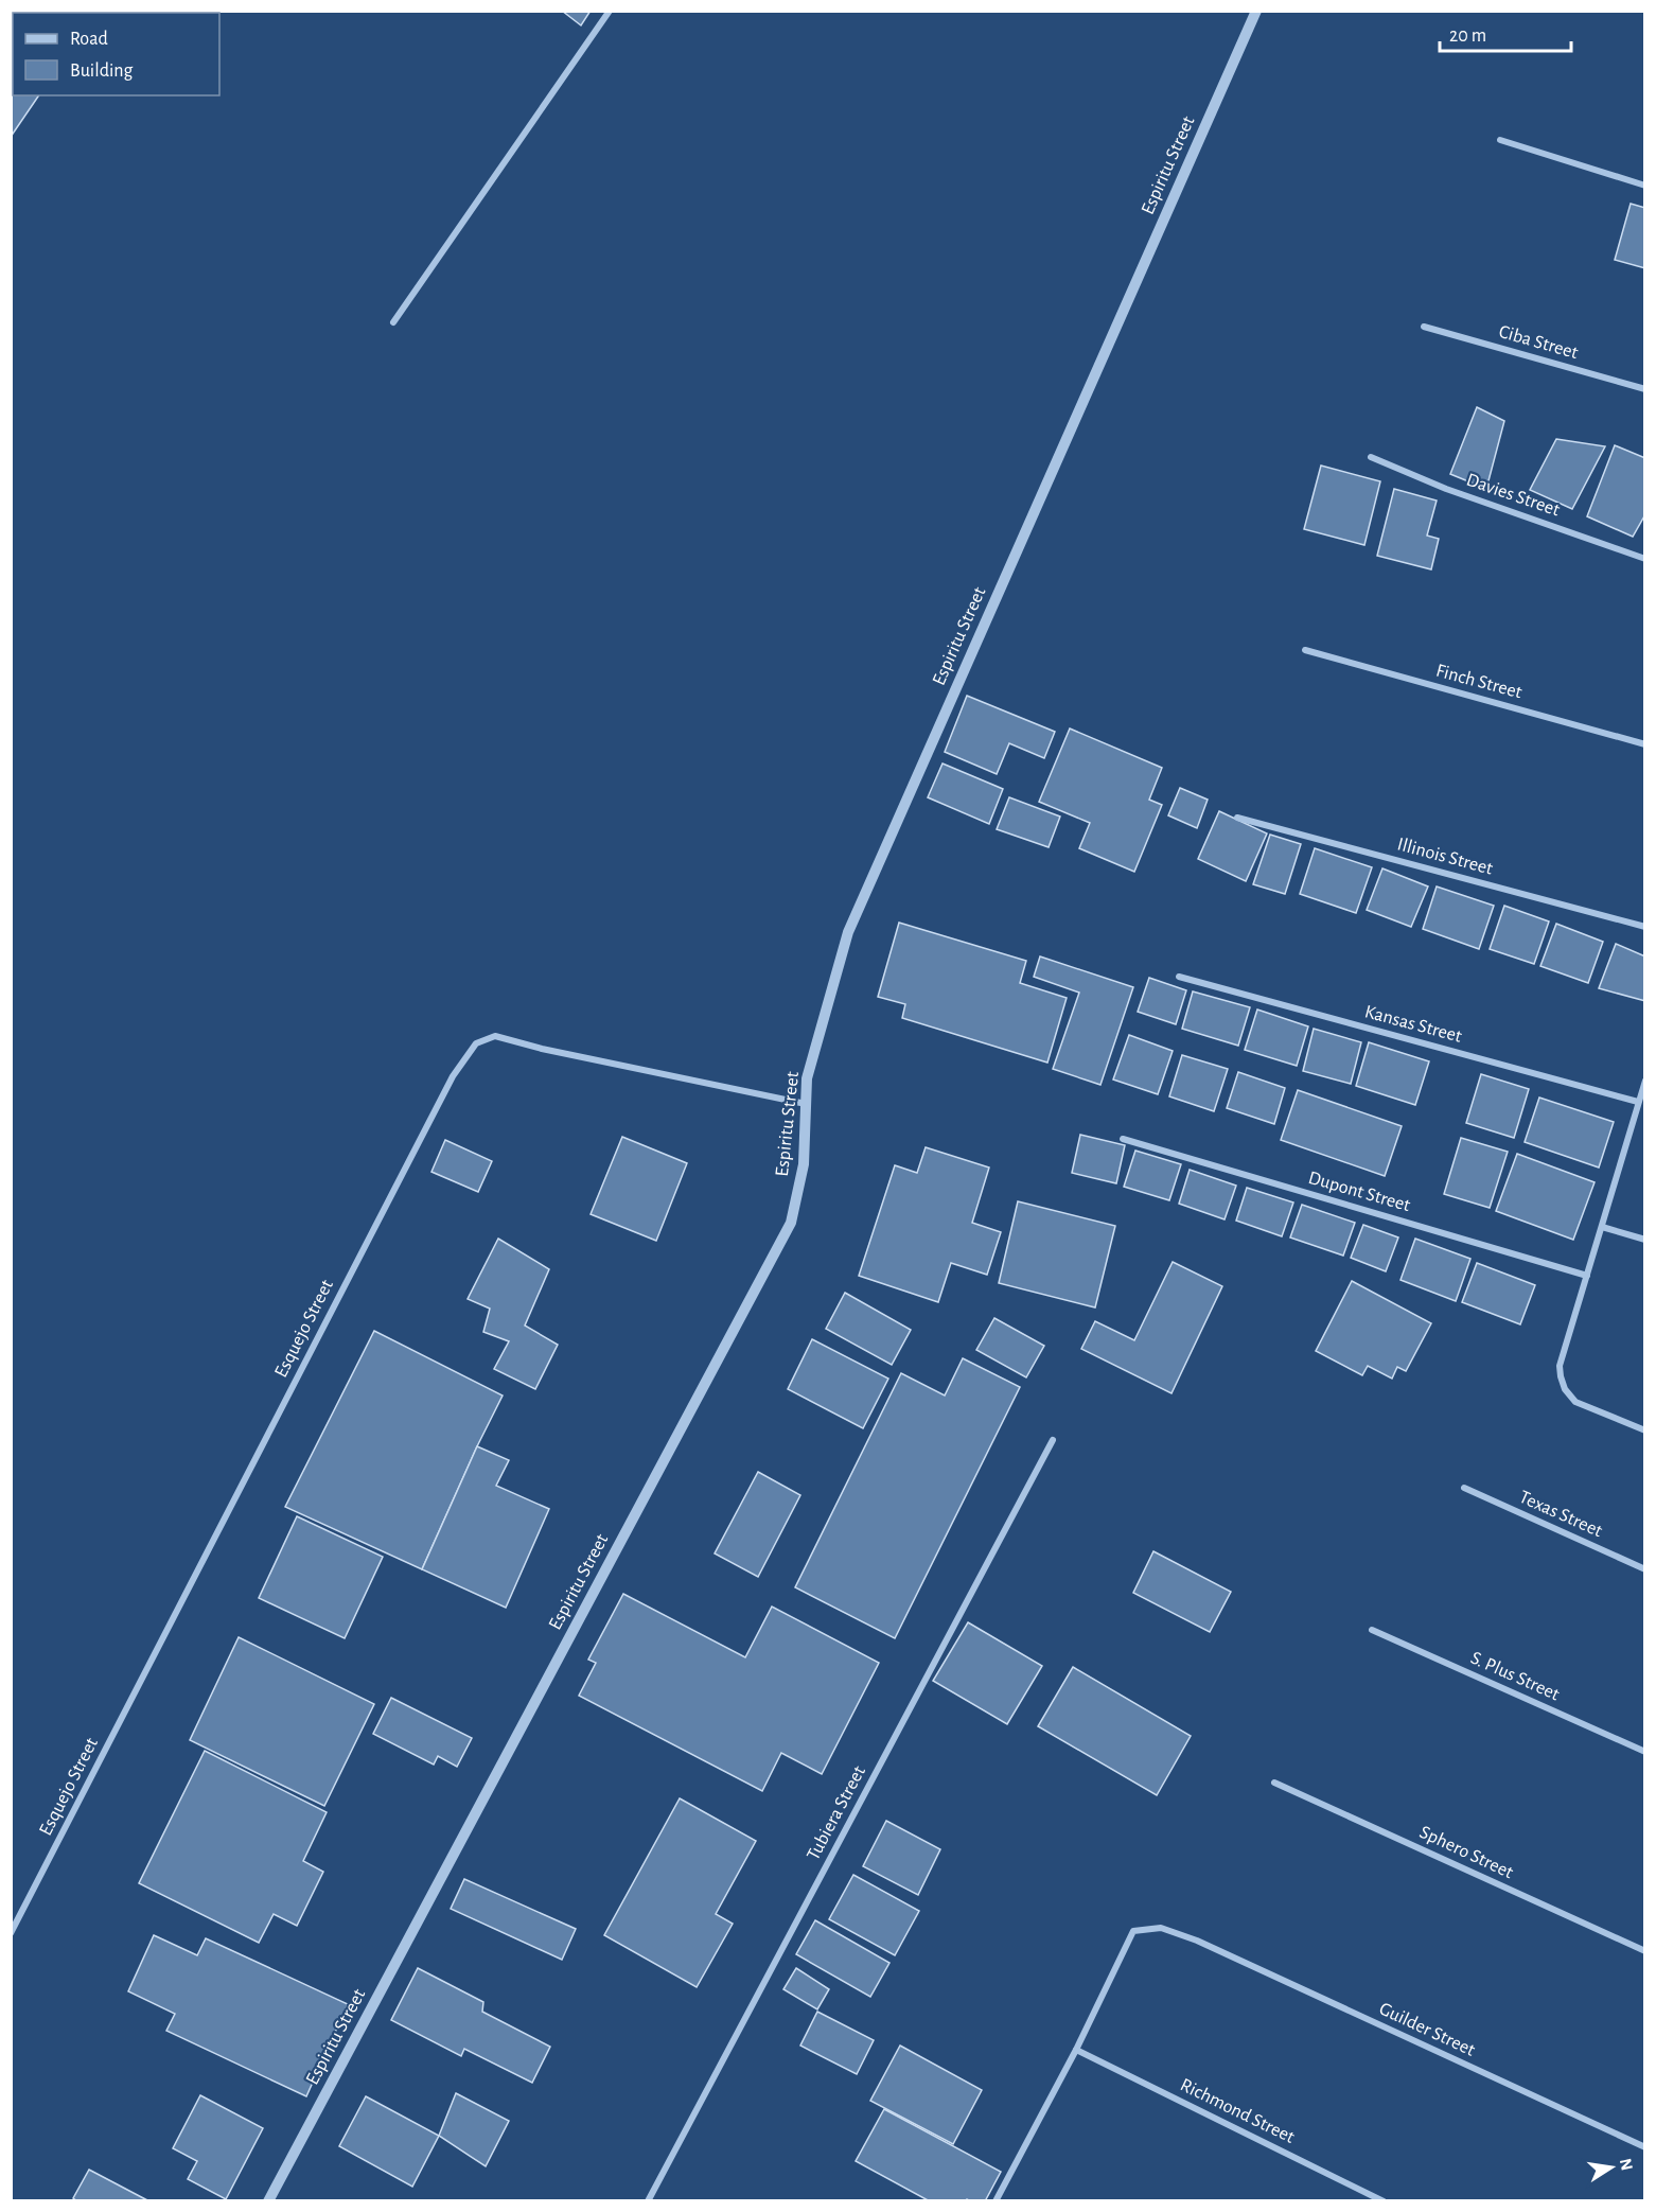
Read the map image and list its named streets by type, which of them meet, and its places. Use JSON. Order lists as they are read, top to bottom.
{
  "streets": {
    "street": [
      "Espiritu Street",
      "Ciba Street",
      "Davies Street",
      "Finch Street",
      "Illinois Street",
      "Kansas Street",
      "Dupont Street",
      "Esquejo Street",
      "Texas Street",
      "S. Plus Street",
      "Tubiera Street",
      "Sphero Street",
      "Guilder Street",
      "Richmond Street"
    ]
  },
  "crossings": [
    ["Espiritu Street", "Esquejo Street"],
    ["Guilder Street", "Richmond Street"]
  ],
  "legend": ["Road", "Building"],
  "scale_bar": "20 m",
  "north": "right"
}
